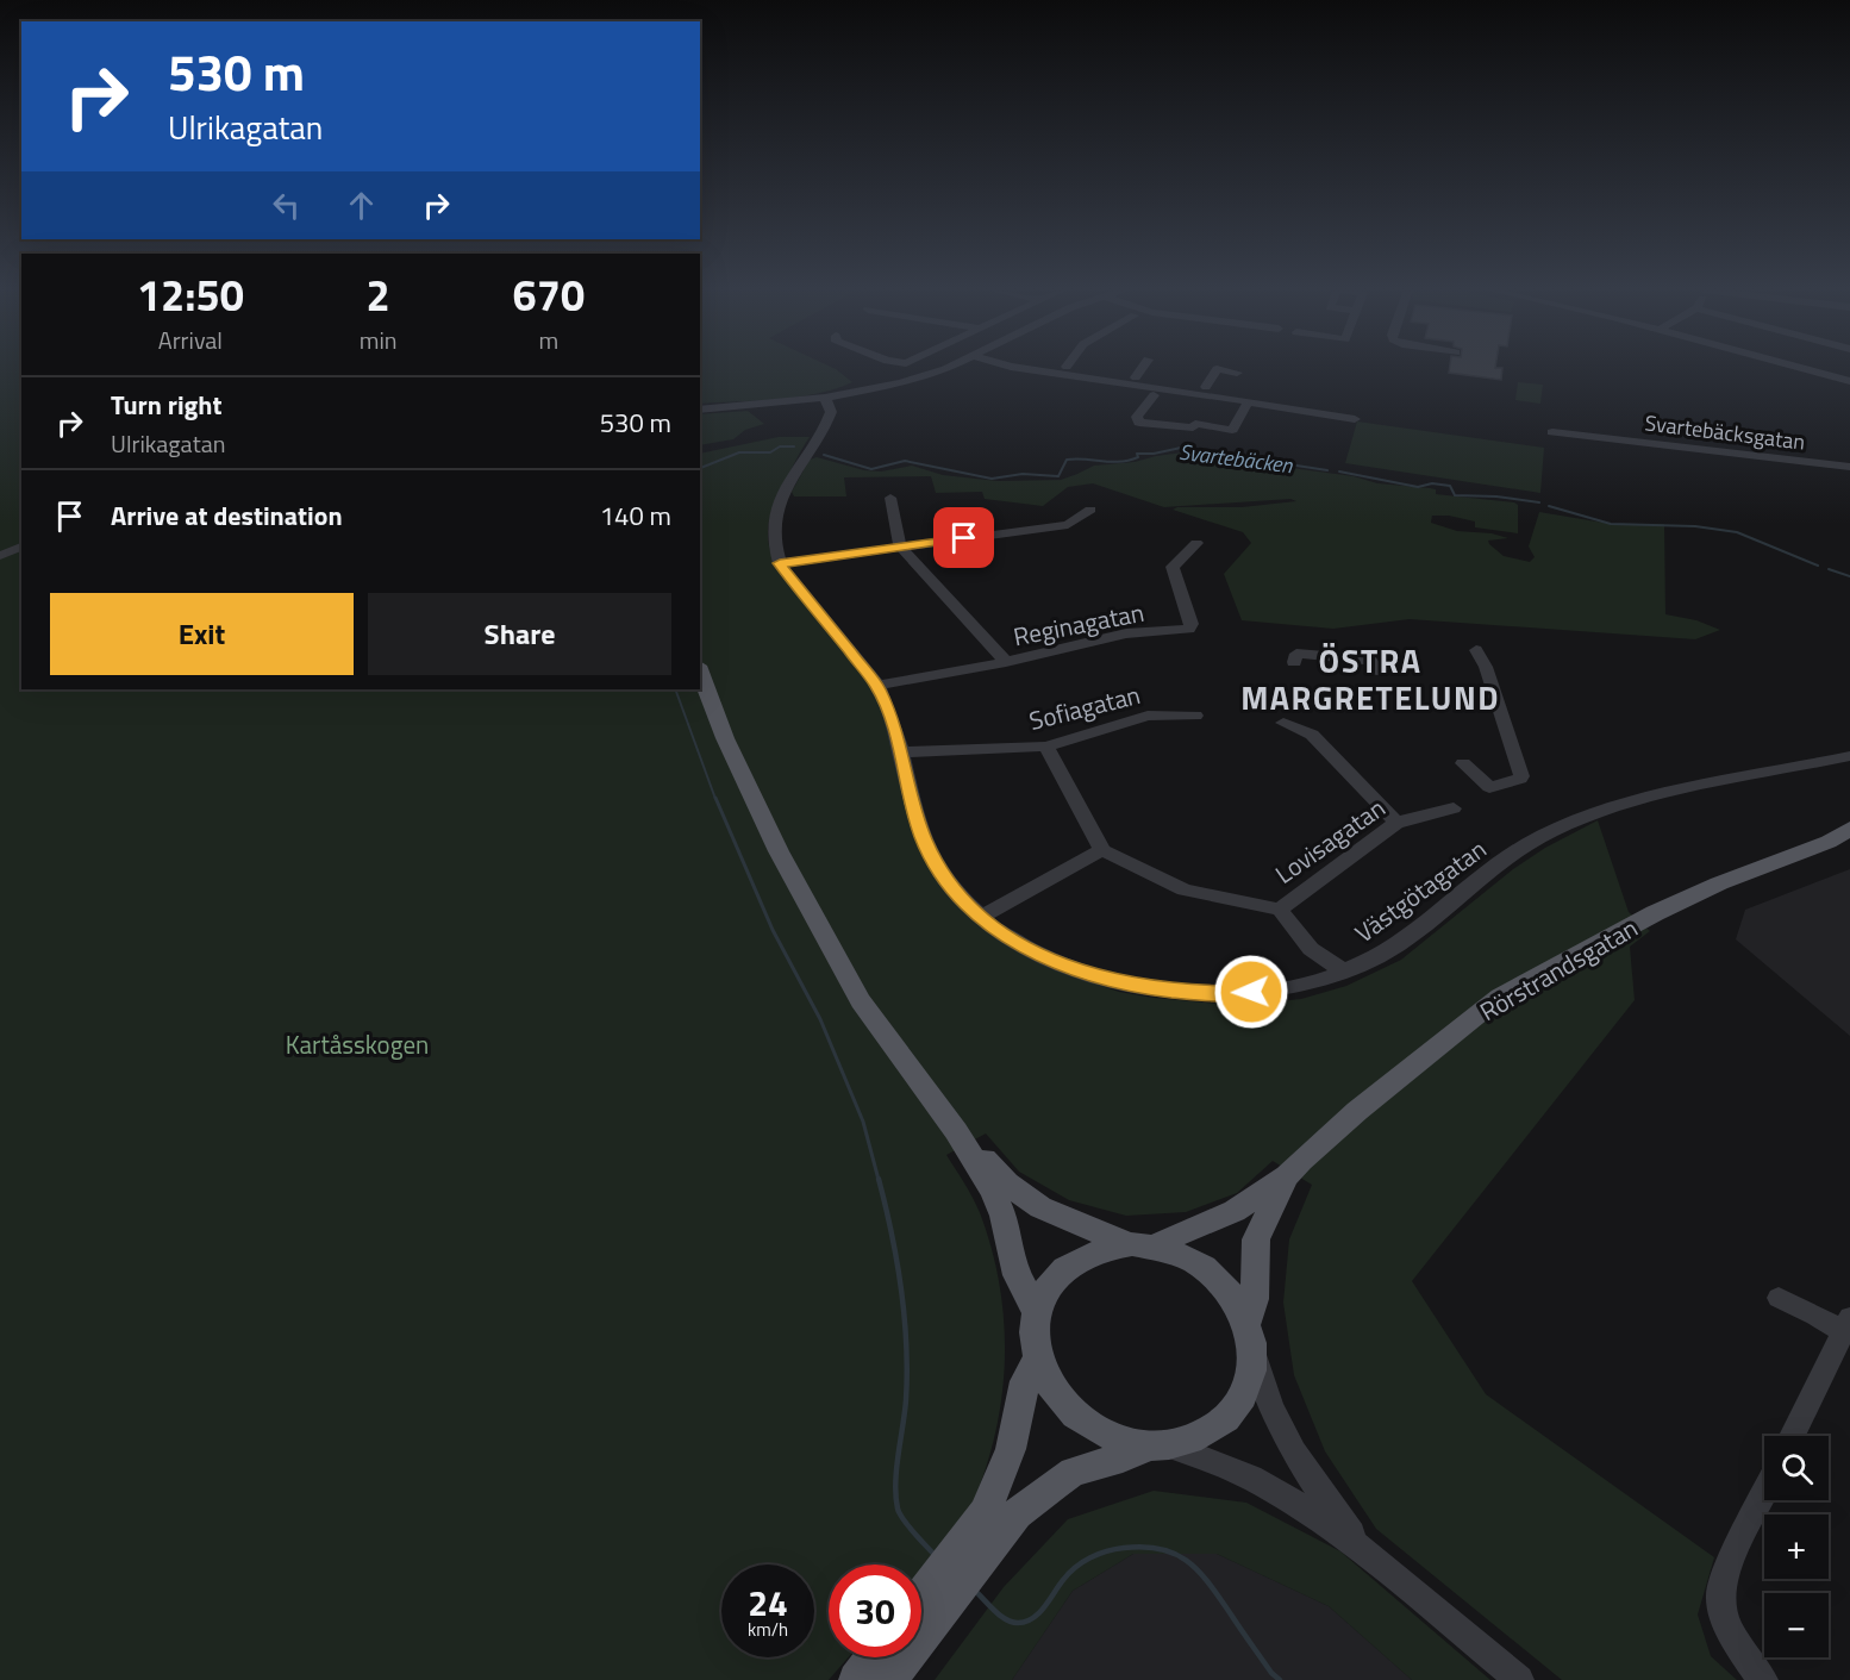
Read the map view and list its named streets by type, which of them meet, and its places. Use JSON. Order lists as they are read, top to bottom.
{
  "streets": {
    "main road": ["Rörstrandsgatan"],
    "street": [
      "Svartebäcksgatan",
      "Reginagatan",
      "Sofiagatan",
      "Lovisagatan",
      "Västgötagatan"
    ]
  },
  "crossings": [
    ["Reginagatan", "Västgötagatan"],
    ["Sofiagatan", "Västgötagatan"],
    ["Lovisagatan", "Västgötagatan"]
  ],
  "districts": ["ÖSTRA MARGRETELUND"],
  "water": ["Svartebäcken"],
  "parks": ["Kartåsskogen"],
  "page": {
    "turn": ["530 m", "Ulrikagatan"],
    "eta": [
      "12:50",
      "Arrival",
      "2",
      "min",
      "670",
      "m"
    ],
    "list": [
      {
        "name": "Turn right",
        "note": "Ulrikagatan",
        "value": "530 m"
      },
      {
        "name": "Arrive at destination",
        "value": "140 m"
      }
    ],
    "buttons": ["Exit", "Share"],
    "map_buttons": ["+", "−"],
    "speed": "24 km/h",
    "limit": "30"
  }
}
